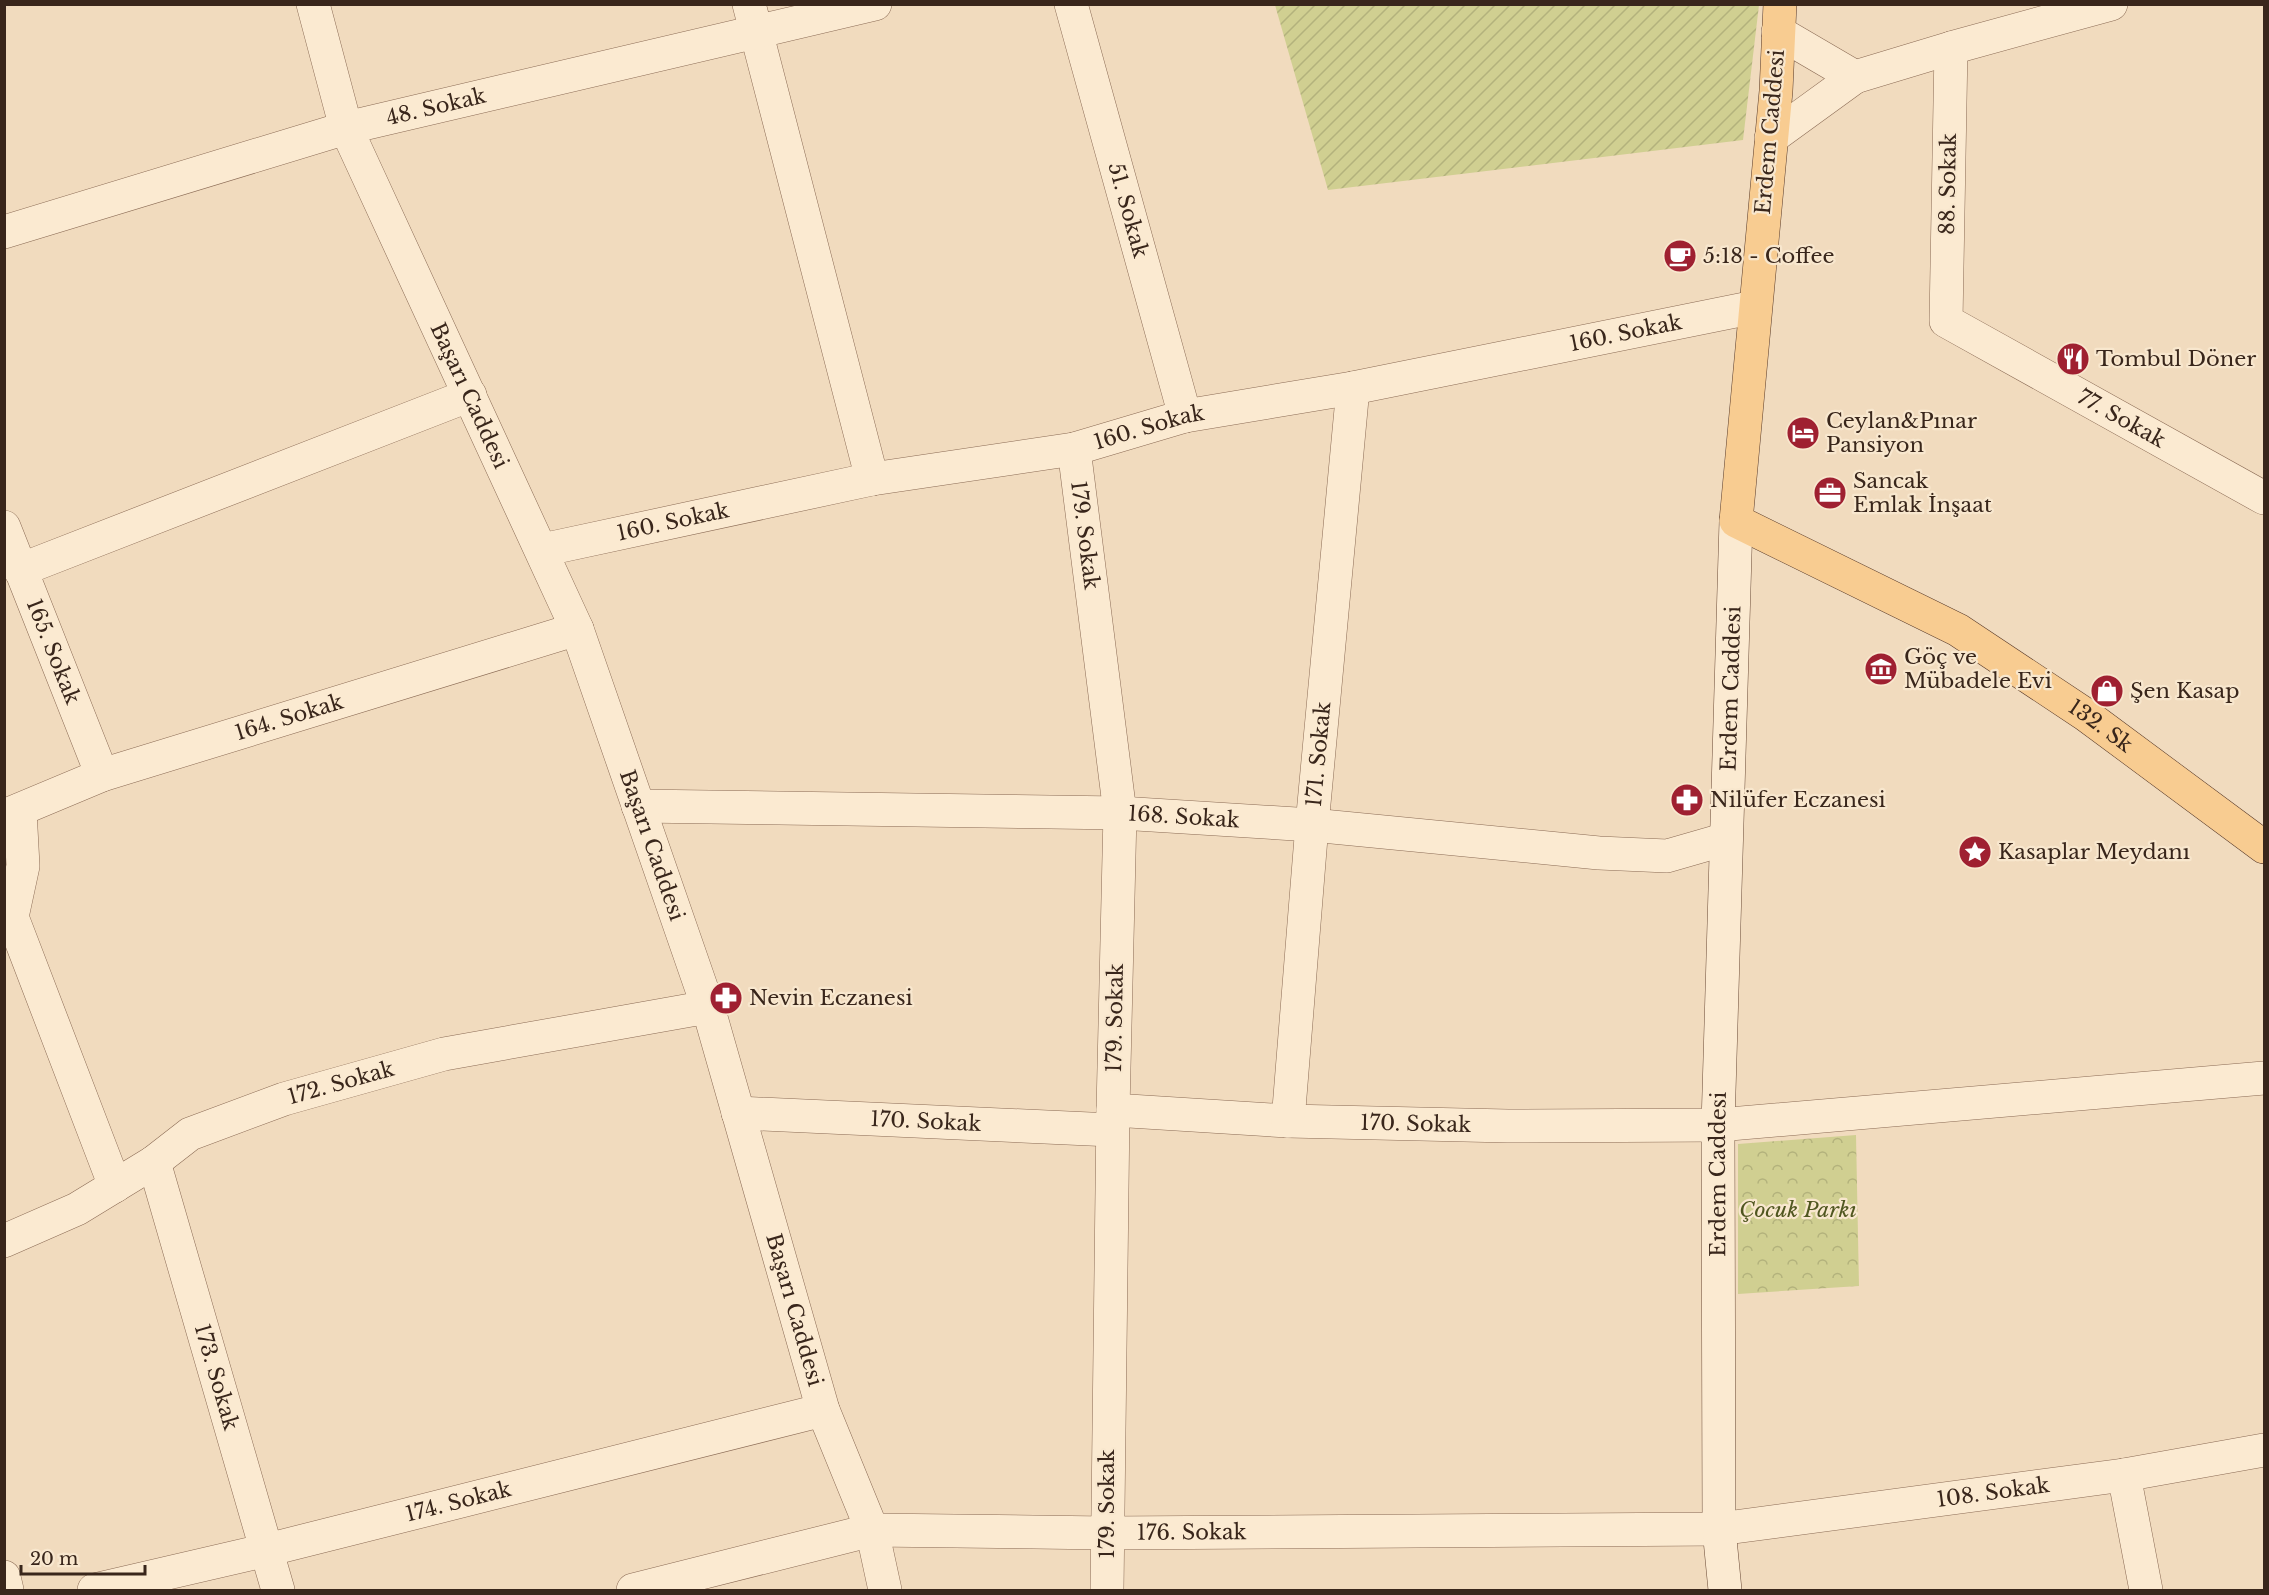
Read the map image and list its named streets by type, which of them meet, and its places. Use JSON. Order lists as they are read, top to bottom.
{
  "streets": {
    "main road": ["Erdem Caddesi", "132. Sk"],
    "street": [
      "48. Sokak",
      "88. Sokak",
      "51. Sokak",
      "160. Sokak",
      "Başarı Caddesi",
      "77. Sokak",
      "179. Sokak",
      "165. Sokak",
      "164. Sokak",
      "171. Sokak",
      "168. Sokak",
      "172. Sokak",
      "170. Sokak",
      "173. Sokak",
      "108. Sokak",
      "174. Sokak",
      "176. Sokak"
    ]
  },
  "crossings": [
    ["48. Sokak", "Başarı Caddesi"],
    ["Erdem Caddesi", "160. Sokak"],
    ["Erdem Caddesi", "132. Sk"],
    ["Erdem Caddesi", "168. Sokak"],
    ["Erdem Caddesi", "170. Sokak"],
    ["Erdem Caddesi", "108. Sokak"],
    ["Erdem Caddesi", "176. Sokak"],
    ["88. Sokak", "77. Sokak"],
    ["51. Sokak", "160. Sokak"],
    ["160. Sokak", "Başarı Caddesi"],
    ["160. Sokak", "179. Sokak"],
    ["160. Sokak", "171. Sokak"],
    ["Başarı Caddesi", "164. Sokak"],
    ["Başarı Caddesi", "168. Sokak"],
    ["Başarı Caddesi", "172. Sokak"],
    ["Başarı Caddesi", "170. Sokak"],
    ["Başarı Caddesi", "174. Sokak"],
    ["Başarı Caddesi", "176. Sokak"],
    ["179. Sokak", "168. Sokak"],
    ["179. Sokak", "170. Sokak"],
    ["179. Sokak", "176. Sokak"],
    ["165. Sokak", "164. Sokak"],
    ["171. Sokak", "168. Sokak"],
    ["171. Sokak", "170. Sokak"],
    ["172. Sokak", "173. Sokak"],
    ["173. Sokak", "174. Sokak"],
    ["108. Sokak", "176. Sokak"]
  ],
  "parks": ["Çocuk Parkı"],
  "places": {
    "cafe": ["5:18 - Coffee"],
    "restaurant": ["Tombul Döner"],
    "hotel": ["Ceylan&Pınar Pansiyon"],
    "office": ["Sancak Emlak İnşaat"],
    "museum": ["Göç ve Mübadele Evi"],
    "shop": ["Şen Kasap"],
    "pharmacy": ["Nilüfer Eczanesi", "Nevin Eczanesi"],
    "place": ["Kasaplar Meydanı"]
  },
  "scale_bar": "20 m"
}
